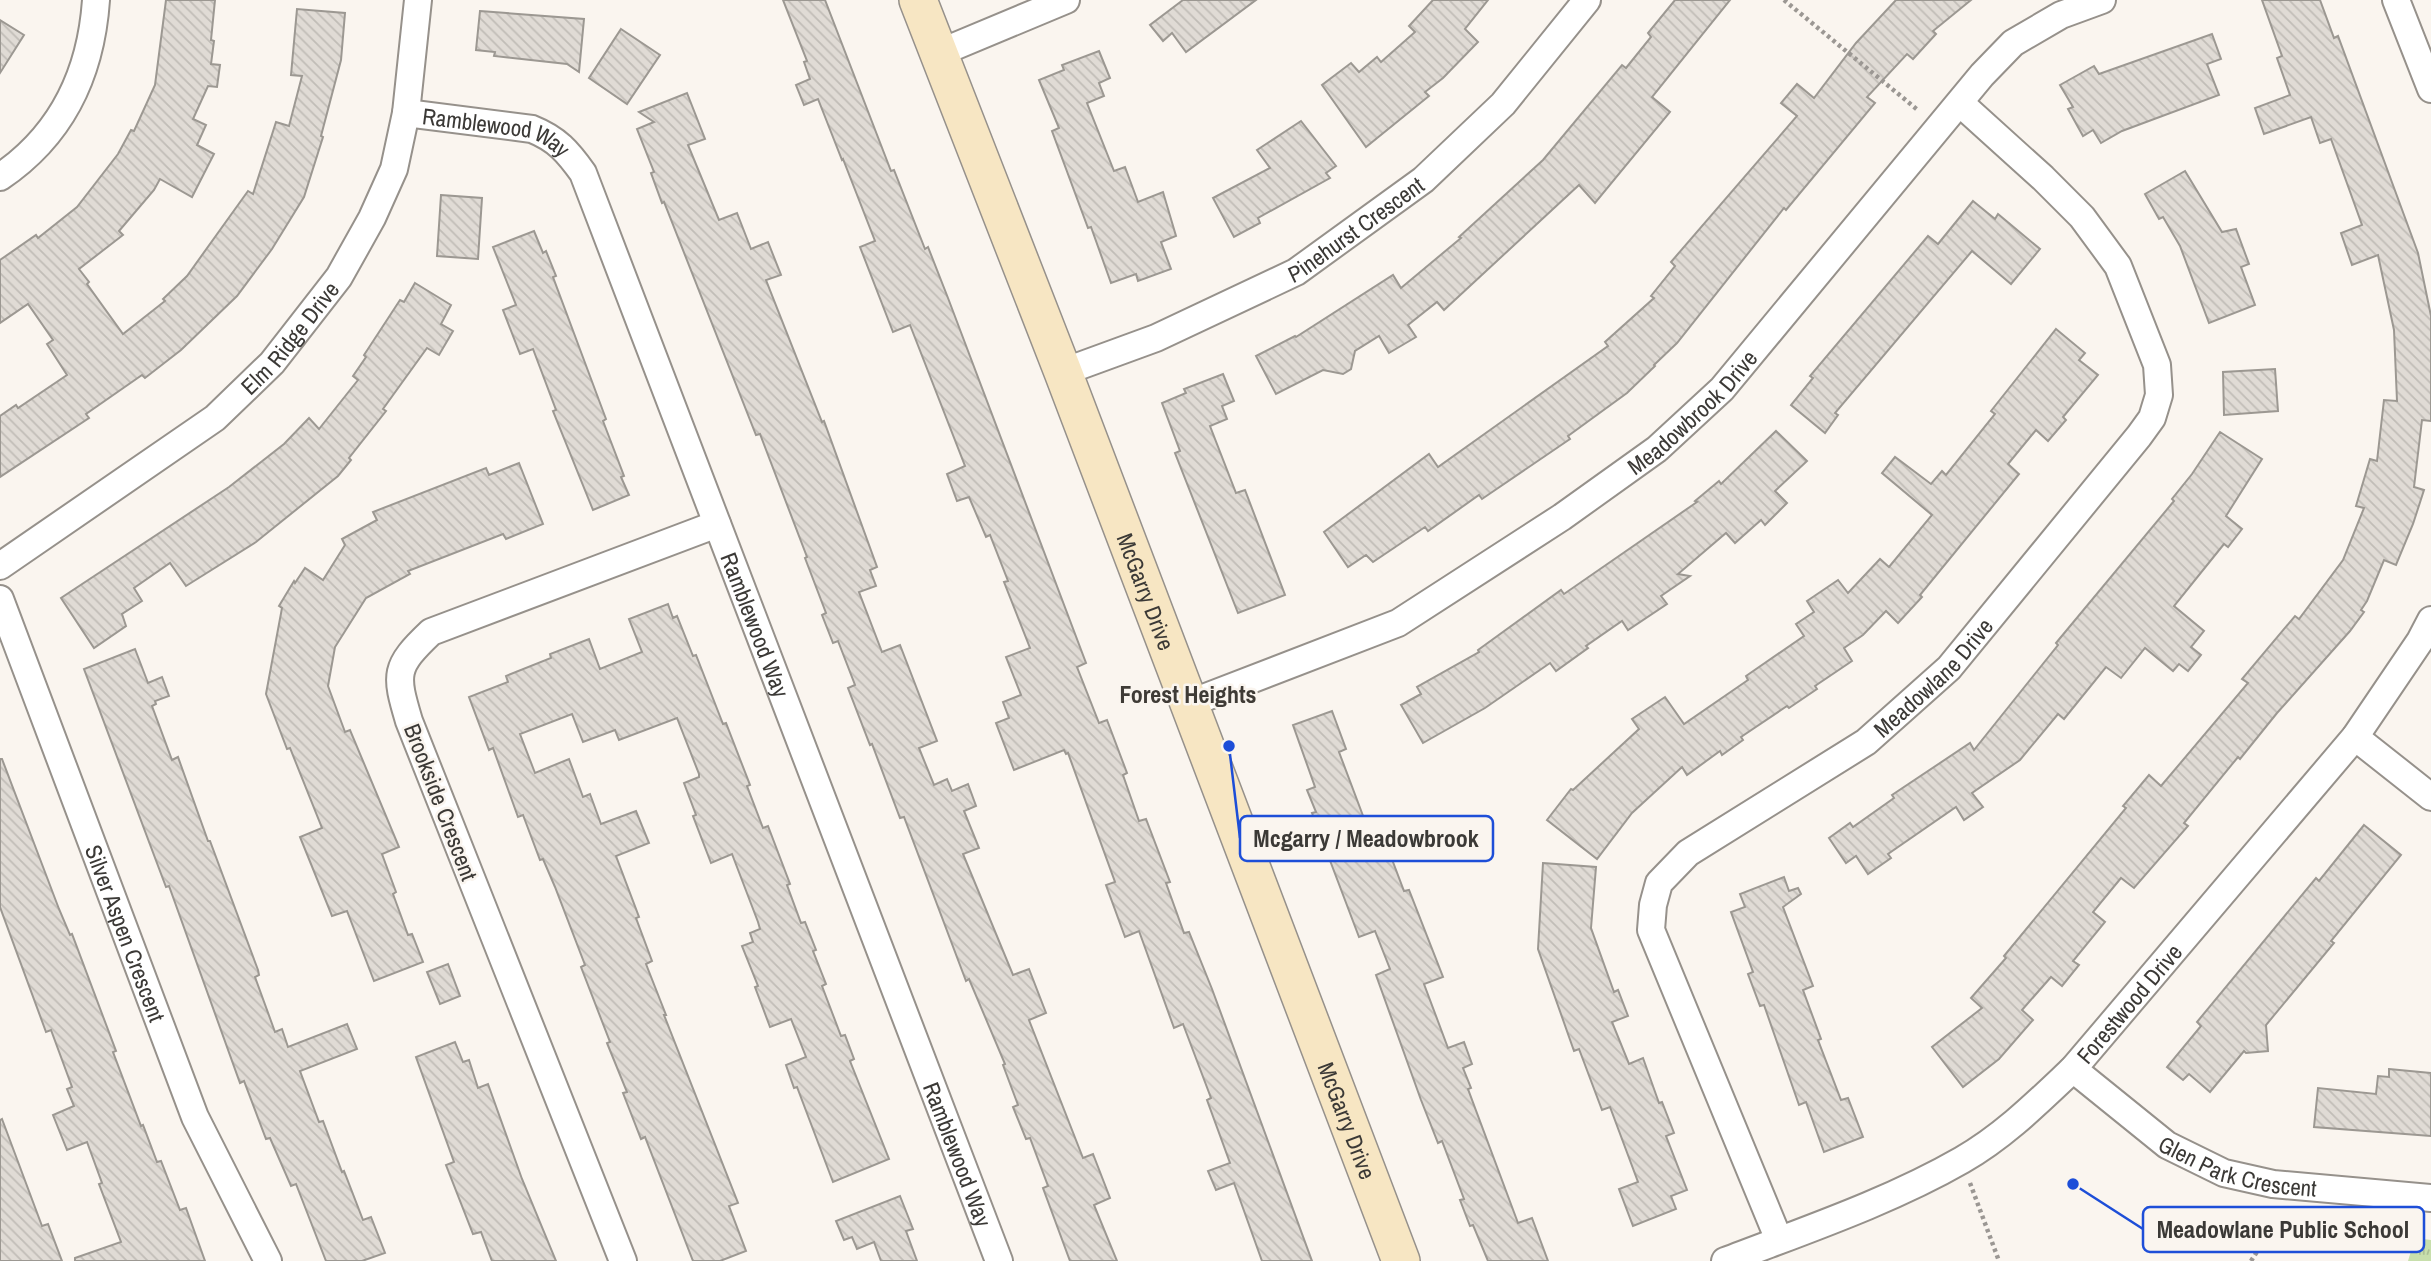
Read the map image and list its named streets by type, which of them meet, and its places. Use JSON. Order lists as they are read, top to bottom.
{
  "streets": {
    "street": [
      "Ramblewood Way",
      "Pinehurst Crescent",
      "Elm Ridge Drive",
      "Meadowbrook Drive",
      "McGarry Drive",
      "Meadowlane Drive",
      "Brookside Crescent",
      "Silver Aspen Crescent",
      "Forestwood Drive",
      "Glen Park Crescent"
    ]
  },
  "crossings": [
    ["Ramblewood Way", "Elm Ridge Drive"],
    ["Ramblewood Way", "Brookside Crescent"],
    ["Pinehurst Crescent", "McGarry Drive"],
    ["Meadowbrook Drive", "McGarry Drive"],
    ["Meadowbrook Drive", "Meadowlane Drive"],
    ["Meadowlane Drive", "Forestwood Drive"],
    ["Forestwood Drive", "Glen Park Crescent"]
  ],
  "districts": ["Forest Heights"],
  "places": ["Mcgarry / Meadowbrook", "Meadowlane Public School"]
}
